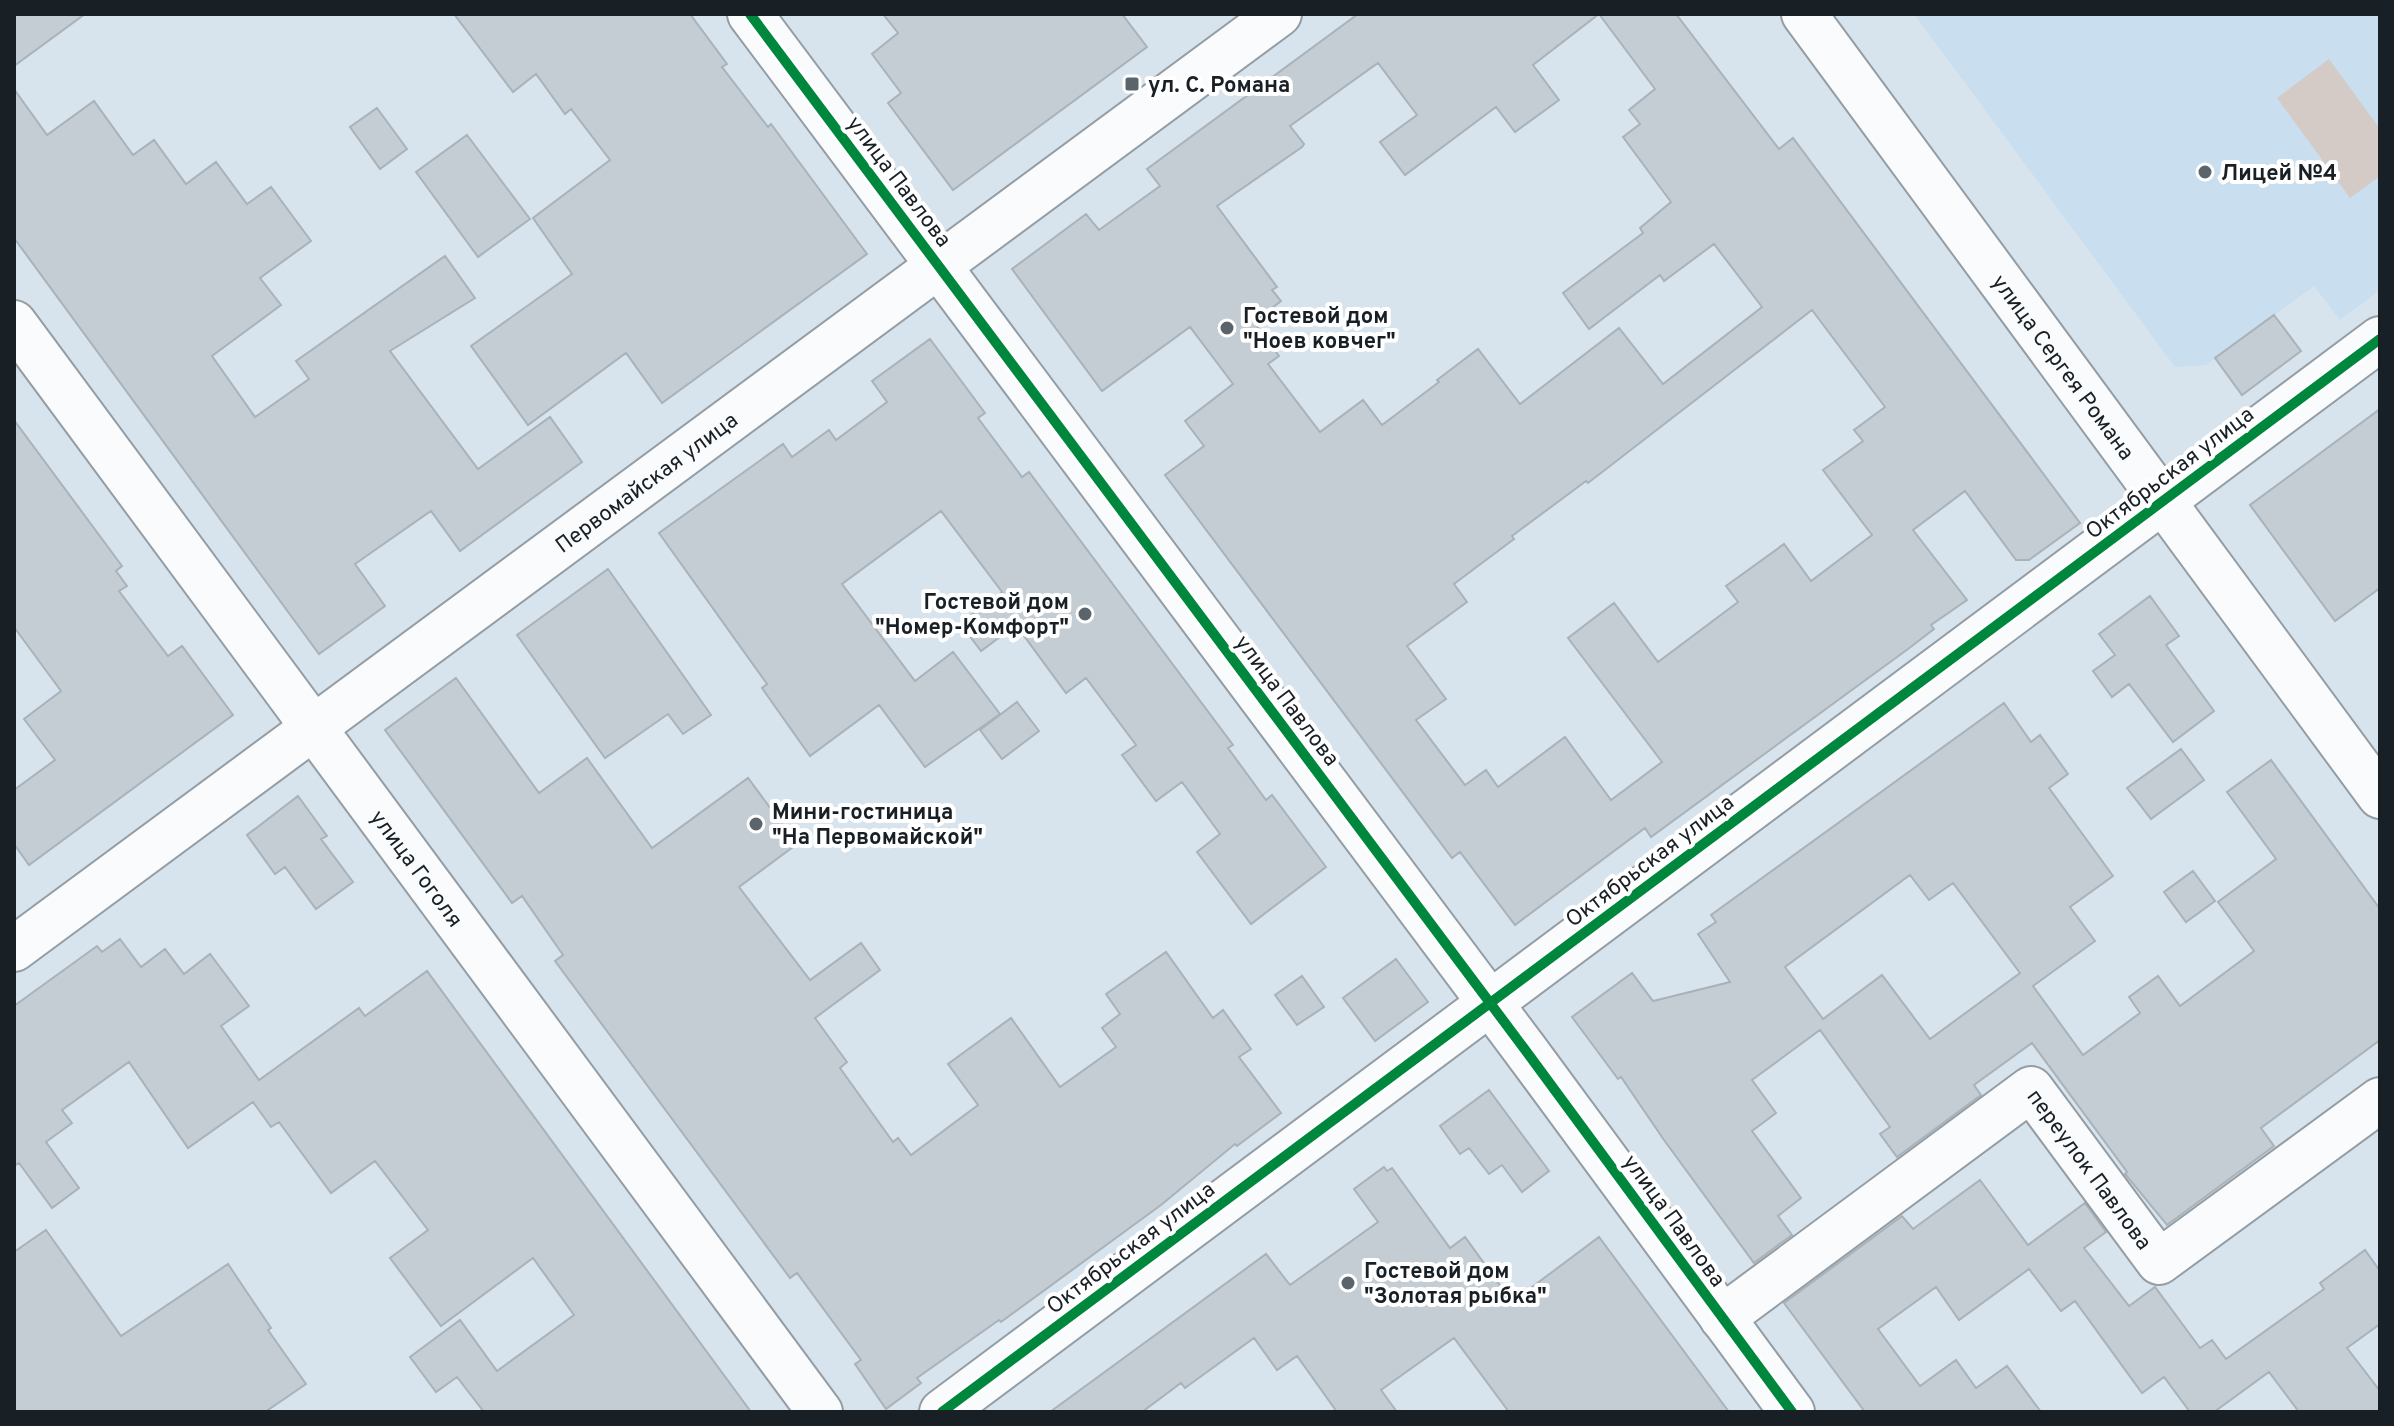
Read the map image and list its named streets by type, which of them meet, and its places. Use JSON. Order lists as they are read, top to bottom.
{
  "streets": {
    "street": [
      "улица Павлова",
      "улица Сергея Романа",
      "Октябрьская улица",
      "Первомайская улица",
      "улица Гоголя",
      "переулок Павлова"
    ]
  },
  "crossings": [
    ["улица Павлова", "Октябрьская улица"],
    ["улица Павлова", "Первомайская улица"],
    ["улица Павлова", "переулок Павлова"],
    ["улица Сергея Романа", "Октябрьская улица"],
    ["Первомайская улица", "улица Гоголя"]
  ],
  "places": {
    "transit": ["ул. С. Романа"],
    "other": [
      "Лицей №4",
      "Гостевой дом \"Ноев ковчег\"",
      "Гостевой дом \"Номер-Комфорт\"",
      "Мини-гостиница \"На Первомайской\"",
      "Гостевой дом \"Золотая рыбка\""
    ]
  }
}
